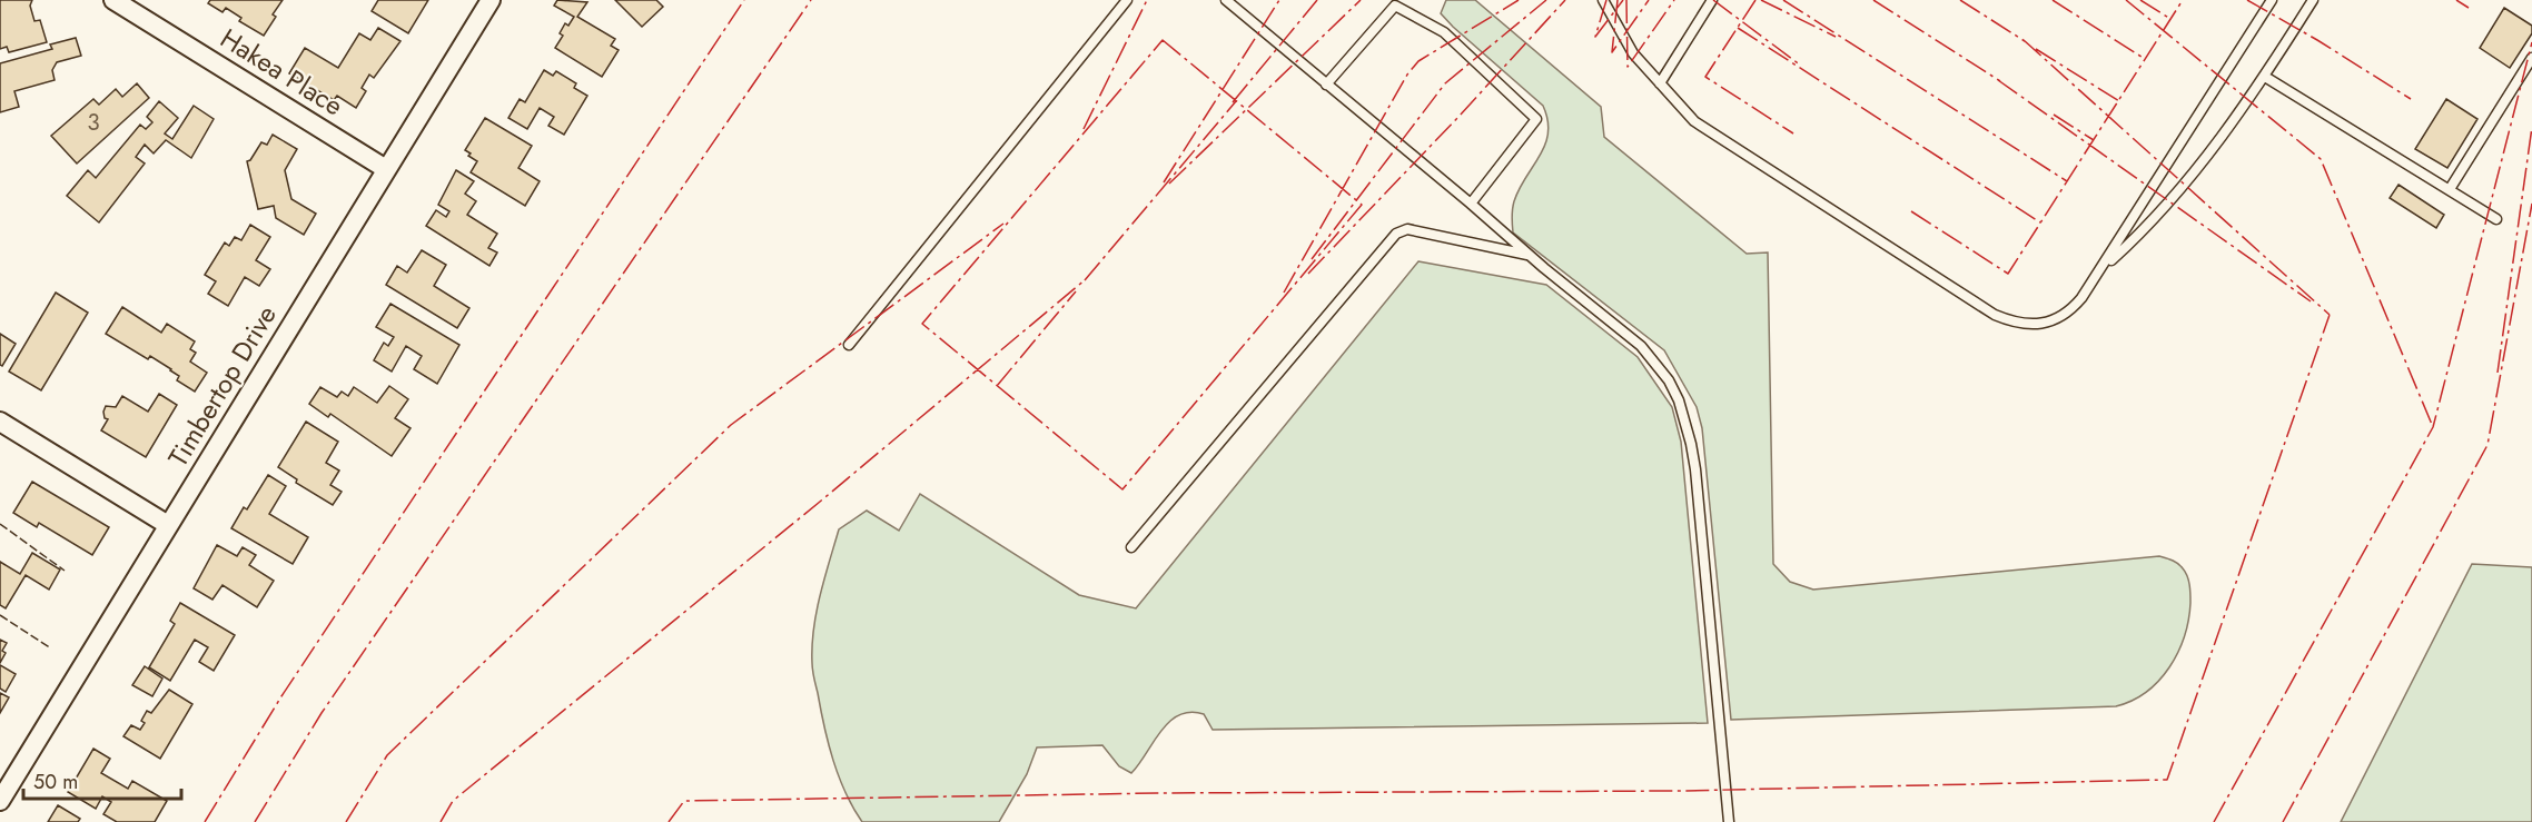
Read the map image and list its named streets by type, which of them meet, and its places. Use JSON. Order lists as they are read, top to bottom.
{
  "streets": {
    "street": ["Hakea Place", "Timbertop Drive"]
  },
  "crossings": [
    ["Hakea Place", "Timbertop Drive"]
  ],
  "house_numbers": ["3"],
  "scale_bar": "50 m"
}
